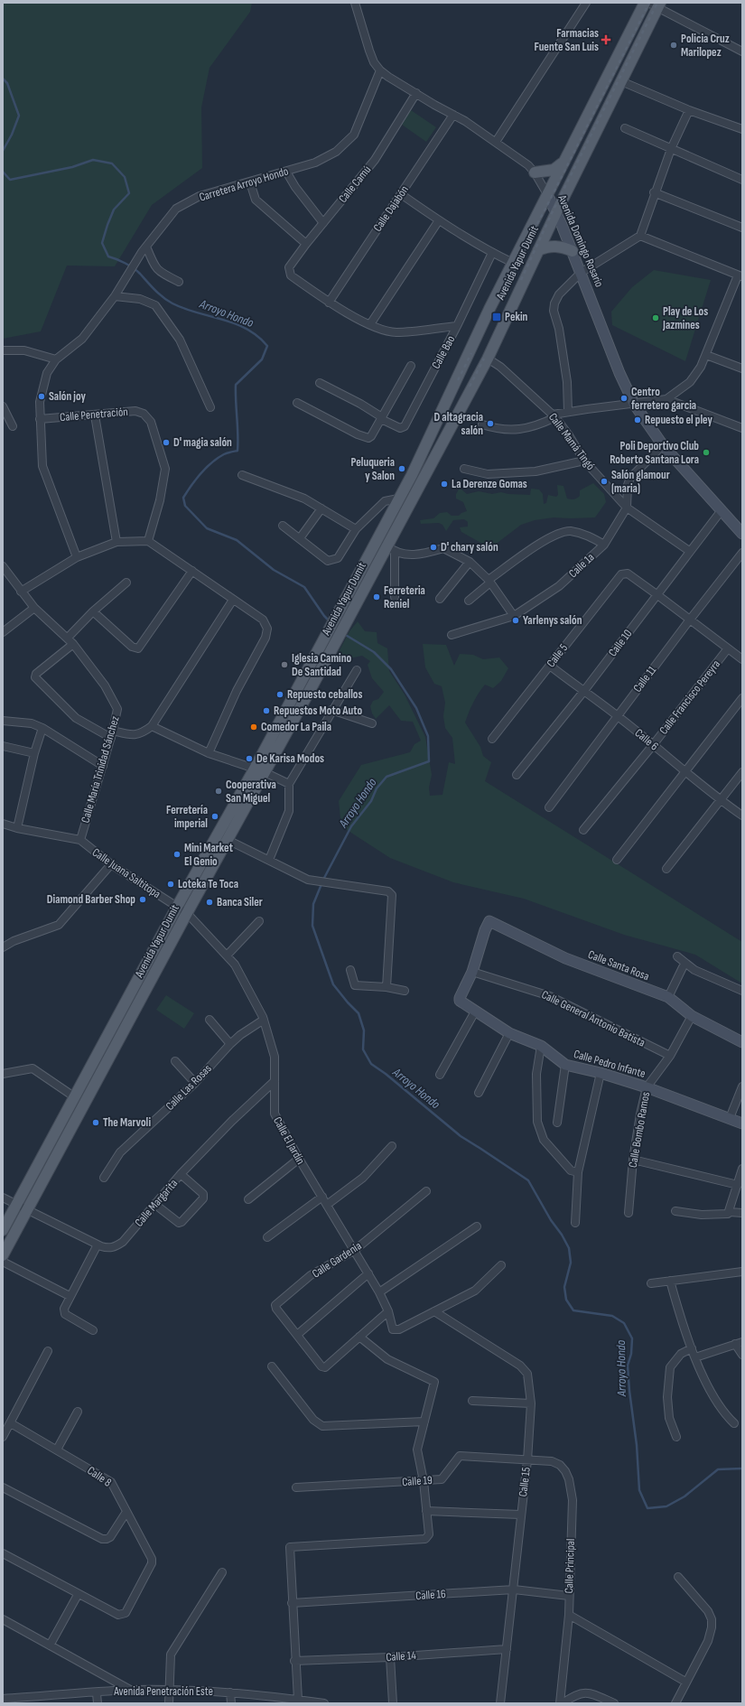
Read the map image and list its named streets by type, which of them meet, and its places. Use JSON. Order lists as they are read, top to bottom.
{
  "streets": {
    "main road": ["Avenida Yapur Dumit"],
    "street": [
      "Carretera Arroyo Hondo",
      "Calle Camú",
      "Calle Dajabón",
      "Avenida Domingo Rosario",
      "Calle Bao",
      "Calle Penetración",
      "Calle Mamá Tingó",
      "Calle 1a",
      "Calle 10",
      "Calle 5",
      "Calle 11",
      "Calle Francisco Pereyra",
      "Calle 6",
      "Calle María Trinidad Sánchez",
      "Calle Juana Saltitopa",
      "Calle Santa Rosa",
      "Calle General Antonio Batista",
      "Calle Pedro Infante",
      "Calle Las Rosas",
      "Calle Bombo Ramos",
      "Calle El Jardín",
      "Calle Margarita",
      "Calle Gardenia",
      "Calle 8",
      "Calle 19",
      "Calle 15",
      "Calle Principal",
      "Calle 16",
      "Calle 14",
      "Avenida Penetración Este"
    ]
  },
  "crossings": [
    ["Carretera Arroyo Hondo", "Avenida Domingo Rosario"],
    ["Calle Camú", "Calle Dajabón"],
    ["Calle Camú", "Avenida Domingo Rosario"],
    ["Calle Dajabón", "Avenida Domingo Rosario"],
    ["Avenida Domingo Rosario", "Avenida Yapur Dumit"],
    ["Avenida Domingo Rosario", "Calle 1a"],
    ["Avenida Domingo Rosario", "Calle 10"],
    ["Avenida Yapur Dumit", "Calle Mamá Tingó"],
    ["Avenida Yapur Dumit", "Calle Juana Saltitopa"],
    ["Avenida Yapur Dumit", "Calle El Jardín"],
    ["Avenida Yapur Dumit", "Calle Margarita"],
    ["Calle Mamá Tingó", "Calle 1a"],
    ["Calle Mamá Tingó", "Calle 10"],
    ["Calle 10", "Calle 5"],
    ["Calle 10", "Calle 6"],
    ["Calle 5", "Calle 6"],
    ["Calle 11", "Calle 6"],
    ["Calle Francisco Pereyra", "Calle 6"],
    ["Calle María Trinidad Sánchez", "Calle Juana Saltitopa"],
    ["Calle Juana Saltitopa", "Calle El Jardín"],
    ["Calle Santa Rosa", "Calle General Antonio Batista"],
    ["Calle Santa Rosa", "Calle Pedro Infante"],
    ["Calle Santa Rosa", "Calle Bombo Ramos"],
    ["Calle General Antonio Batista", "Calle Pedro Infante"],
    ["Calle General Antonio Batista", "Calle Bombo Ramos"],
    ["Calle Pedro Infante", "Calle Bombo Ramos"],
    ["Calle Las Rosas", "Calle El Jardín"],
    ["Calle El Jardín", "Calle Margarita"],
    ["Calle El Jardín", "Calle Gardenia"],
    ["Calle El Jardín", "Calle 15"],
    ["Calle 19", "Calle 15"],
    ["Calle 19", "Calle Principal"],
    ["Calle 15", "Calle Principal"],
    ["Calle 15", "Calle 16"],
    ["Calle 15", "Calle 14"],
    ["Calle Principal", "Calle 16"]
  ],
  "water": ["Arroyo Hondo"],
  "places": {
    "health": ["Farmacias Fuente San Luis"],
    "other": [
      "Policia Cruz Marilopez",
      "Play de Los Jazmines",
      "Salón joy",
      "Centro ferretero garcia",
      "Repuesto el pley",
      "D altagracia salón",
      "D' magia salón",
      "Poli Deportivo Club Roberto Santana Lora",
      "Peluqueria y Salon",
      "Salón glamour (maria)",
      "La Derenze Gomas",
      "D' chary salón",
      "Ferreteria Reniel",
      "Yarlenys salón",
      "Iglesia Camino De Santidad",
      "Repuesto ceballos",
      "Repuestos Moto Auto",
      "Comedor La Paila",
      "De Karisa Modos",
      "Cooperativa San Miguel",
      "Ferretería imperial",
      "Mini Market El Genio",
      "Loteka Te Toca",
      "Diamond Barber Shop",
      "Banca Siler",
      "The Marvoli"
    ],
    "transit": ["Pekin"]
  }
}
